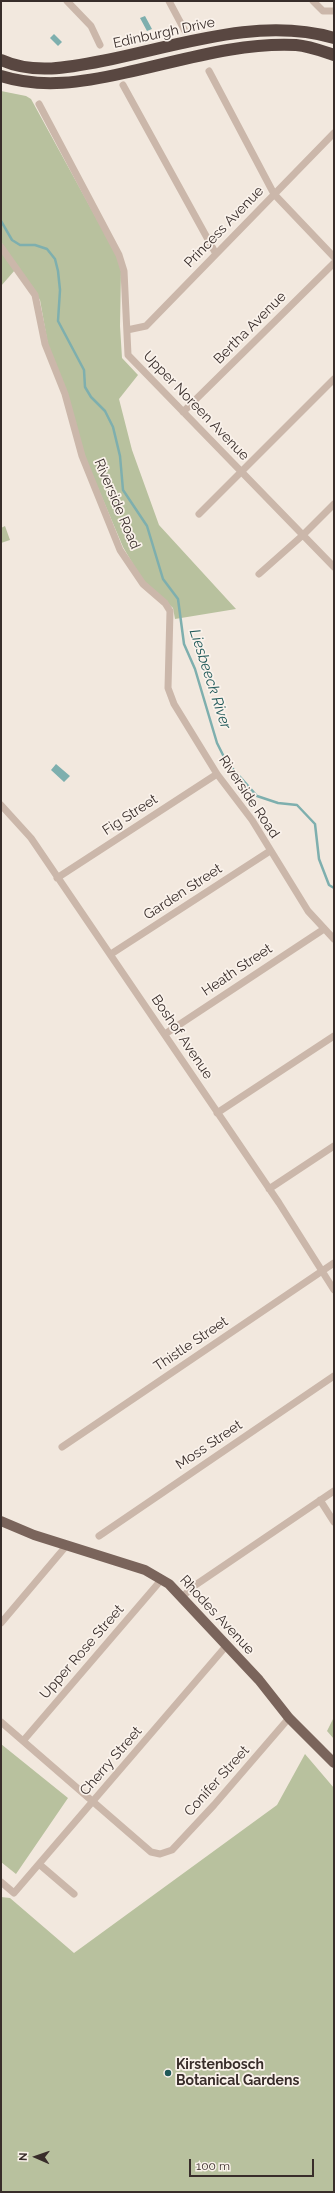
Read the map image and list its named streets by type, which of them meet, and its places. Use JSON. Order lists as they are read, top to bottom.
{
  "streets": {
    "highway": ["Edinburgh Drive"],
    "main road": ["Rhodes Avenue"],
    "street": [
      "Princess Avenue",
      "Bertha Avenue",
      "Upper Noreen Avenue",
      "Riverside Road",
      "Fig Street",
      "Garden Street",
      "Heath Street",
      "Boshof Avenue",
      "Thistle Street",
      "Moss Street",
      "Upper Rose Street",
      "Cherry Street",
      "Conifer Street"
    ]
  },
  "crossings": [
    ["Princess Avenue", "Upper Noreen Avenue"],
    ["Bertha Avenue", "Upper Noreen Avenue"],
    ["Riverside Road", "Fig Street"],
    ["Riverside Road", "Garden Street"],
    ["Riverside Road", "Heath Street"],
    ["Fig Street", "Boshof Avenue"],
    ["Garden Street", "Boshof Avenue"],
    ["Heath Street", "Boshof Avenue"],
    ["Boshof Avenue", "Thistle Street"],
    ["Rhodes Avenue", "Upper Rose Street"],
    ["Rhodes Avenue", "Cherry Street"],
    ["Rhodes Avenue", "Conifer Street"],
    ["Cherry Street", "Conifer Street"]
  ],
  "water": ["Liesbeeck River"],
  "places": ["Kirstenbosch Botanical Gardens"],
  "scale_bar": "100 m",
  "north": "left"
}
